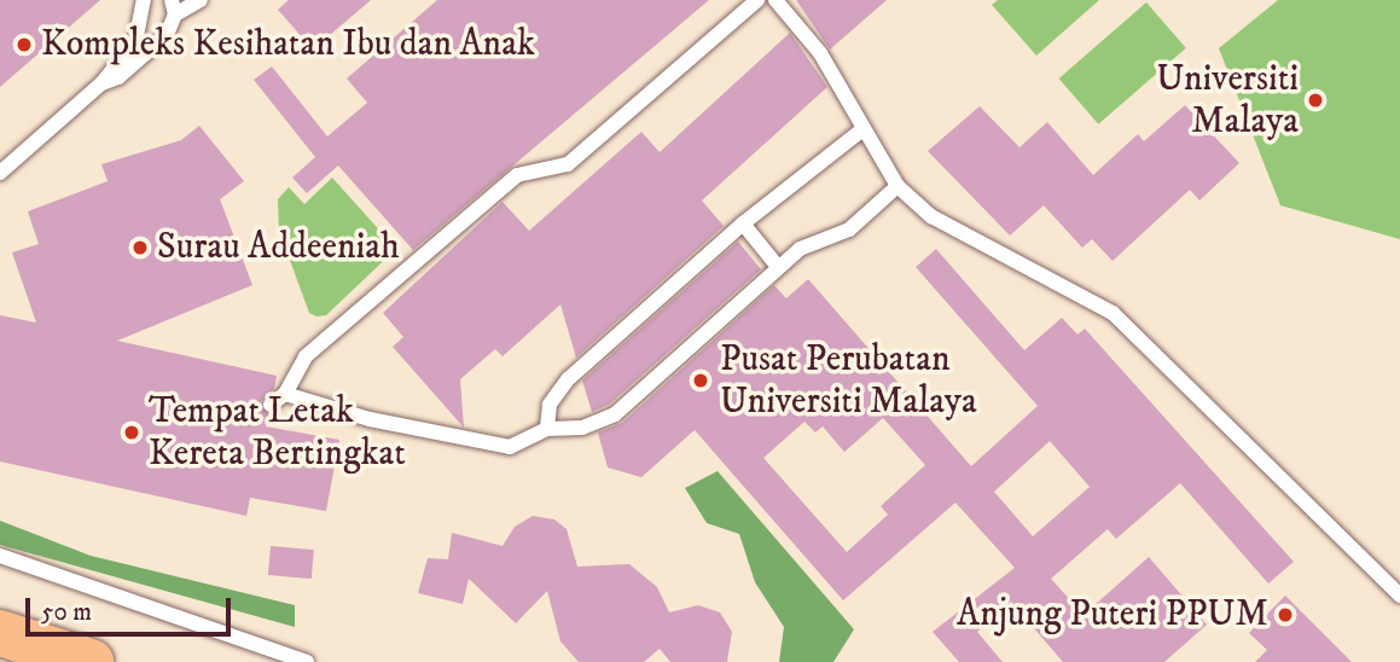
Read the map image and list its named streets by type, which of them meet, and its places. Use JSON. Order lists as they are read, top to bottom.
{
  "places": [
    "Kompleks Kesihatan Ibu dan Anak",
    "Universiti Malaya",
    "Surau Addeeniah",
    "Pusat Perubatan Universiti Malaya",
    "Tempat Letak Kereta Bertingkat",
    "Anjung Puteri PPUM"
  ],
  "scale_bar": "50 m"
}
